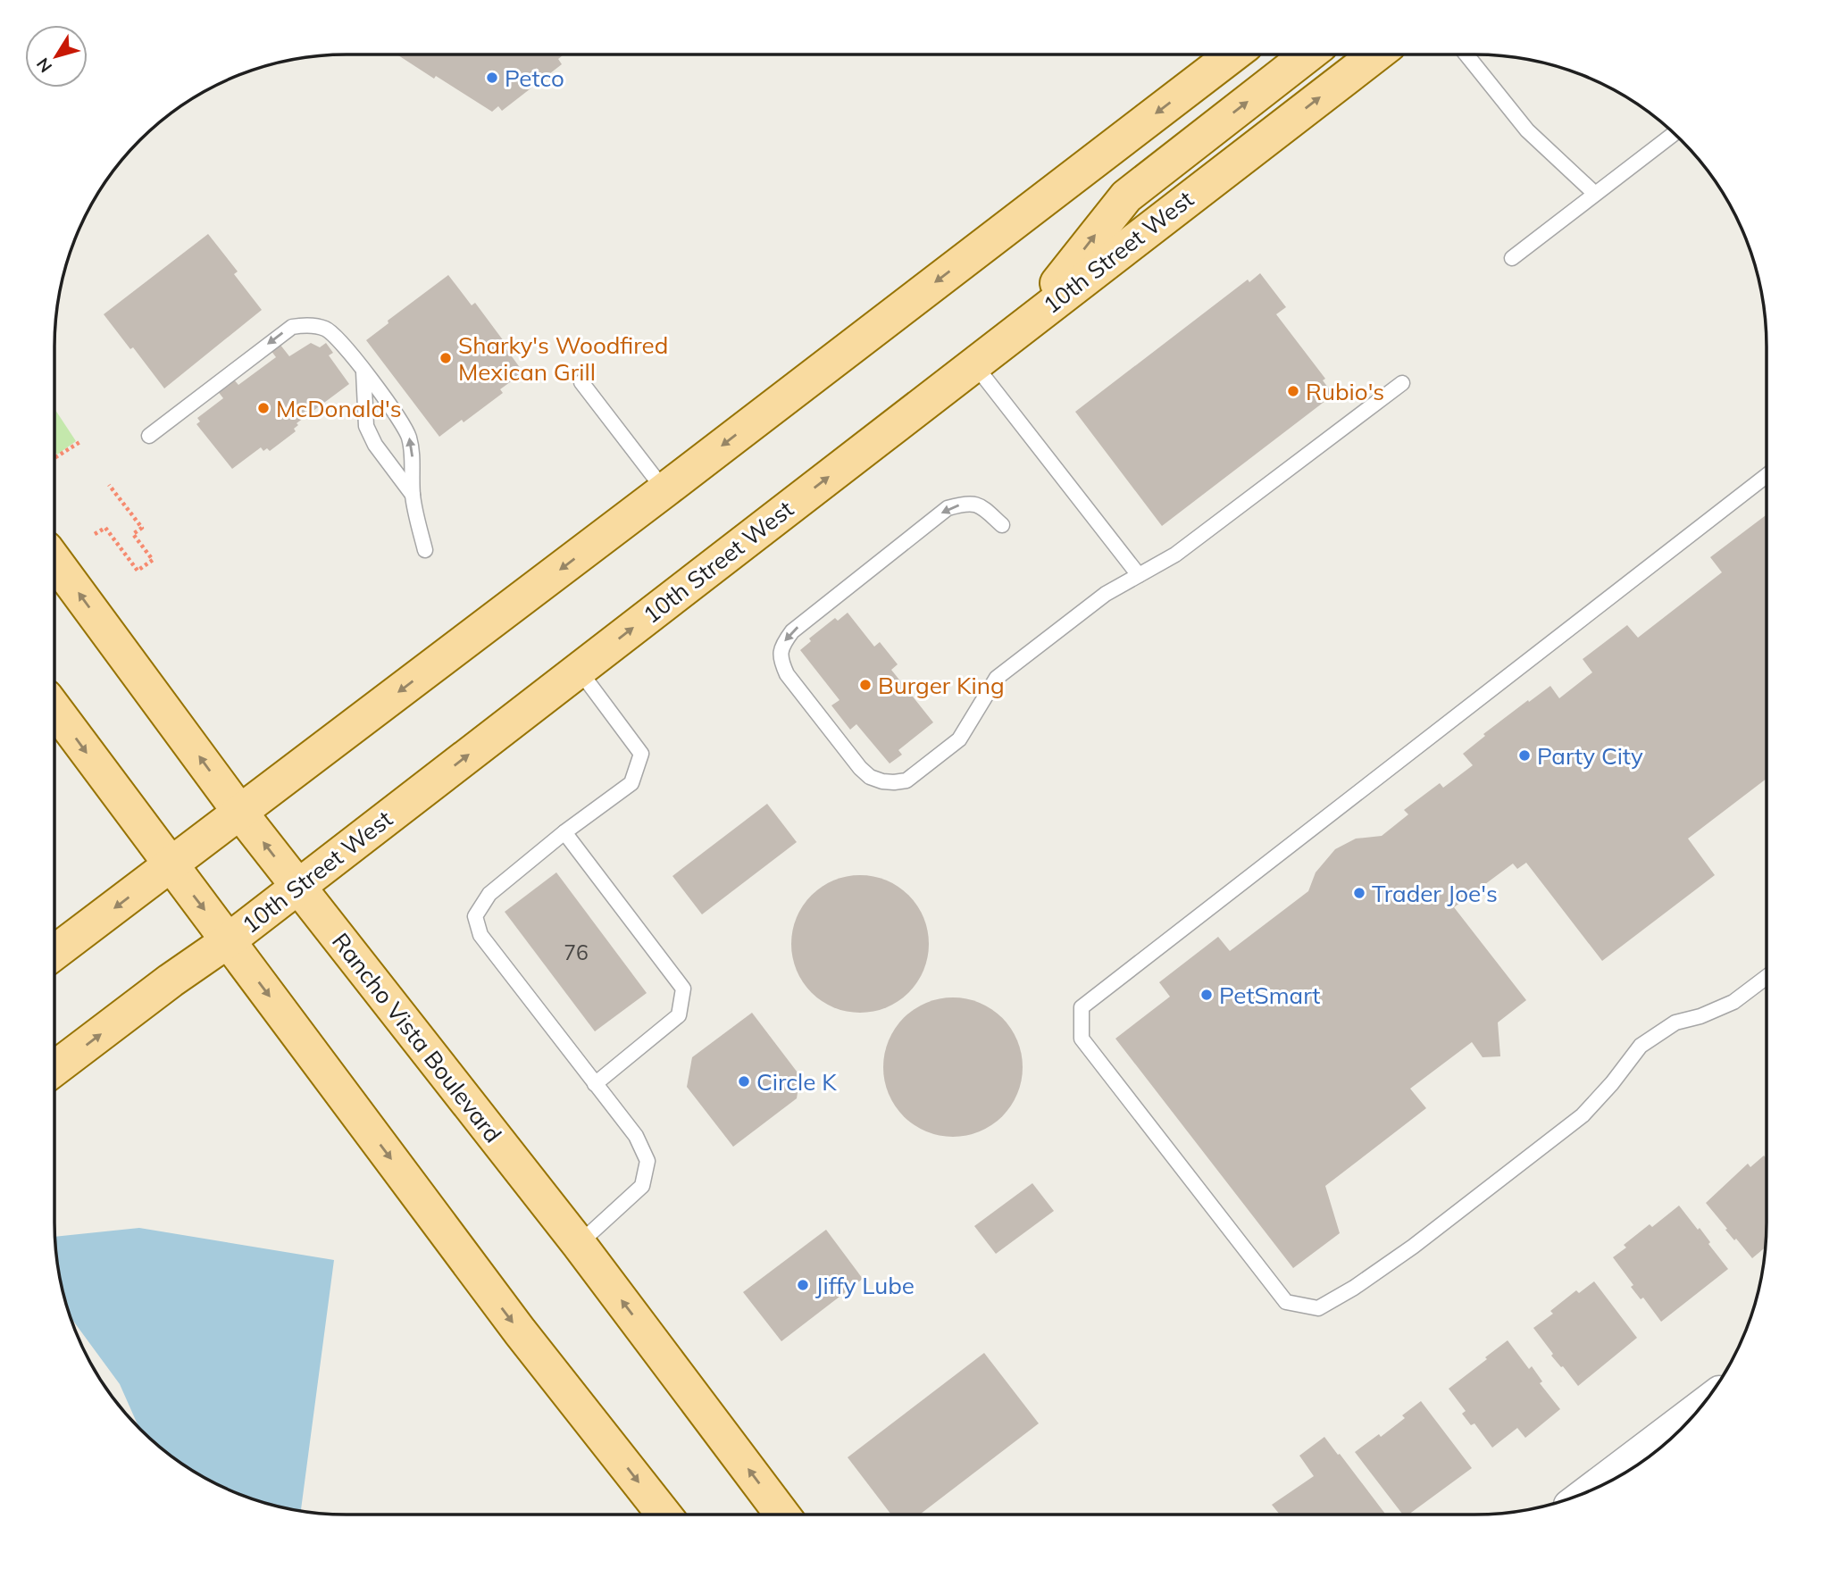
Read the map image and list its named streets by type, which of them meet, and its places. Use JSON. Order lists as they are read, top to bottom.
{
  "streets": {
    "main road": ["10th Street West", "Rancho Vista Boulevard"]
  },
  "crossings": [
    ["10th Street West", "Rancho Vista Boulevard"]
  ],
  "places": [
    "Petco",
    "Sharky's Woodfired Mexican Grill",
    "Rubio's",
    "McDonald's",
    "Burger King",
    "Party City",
    "Trader Joe's",
    "PetSmart",
    "Circle K",
    "Jiffy Lube"
  ],
  "house_numbers": ["76"],
  "north": "bottom left"
}
